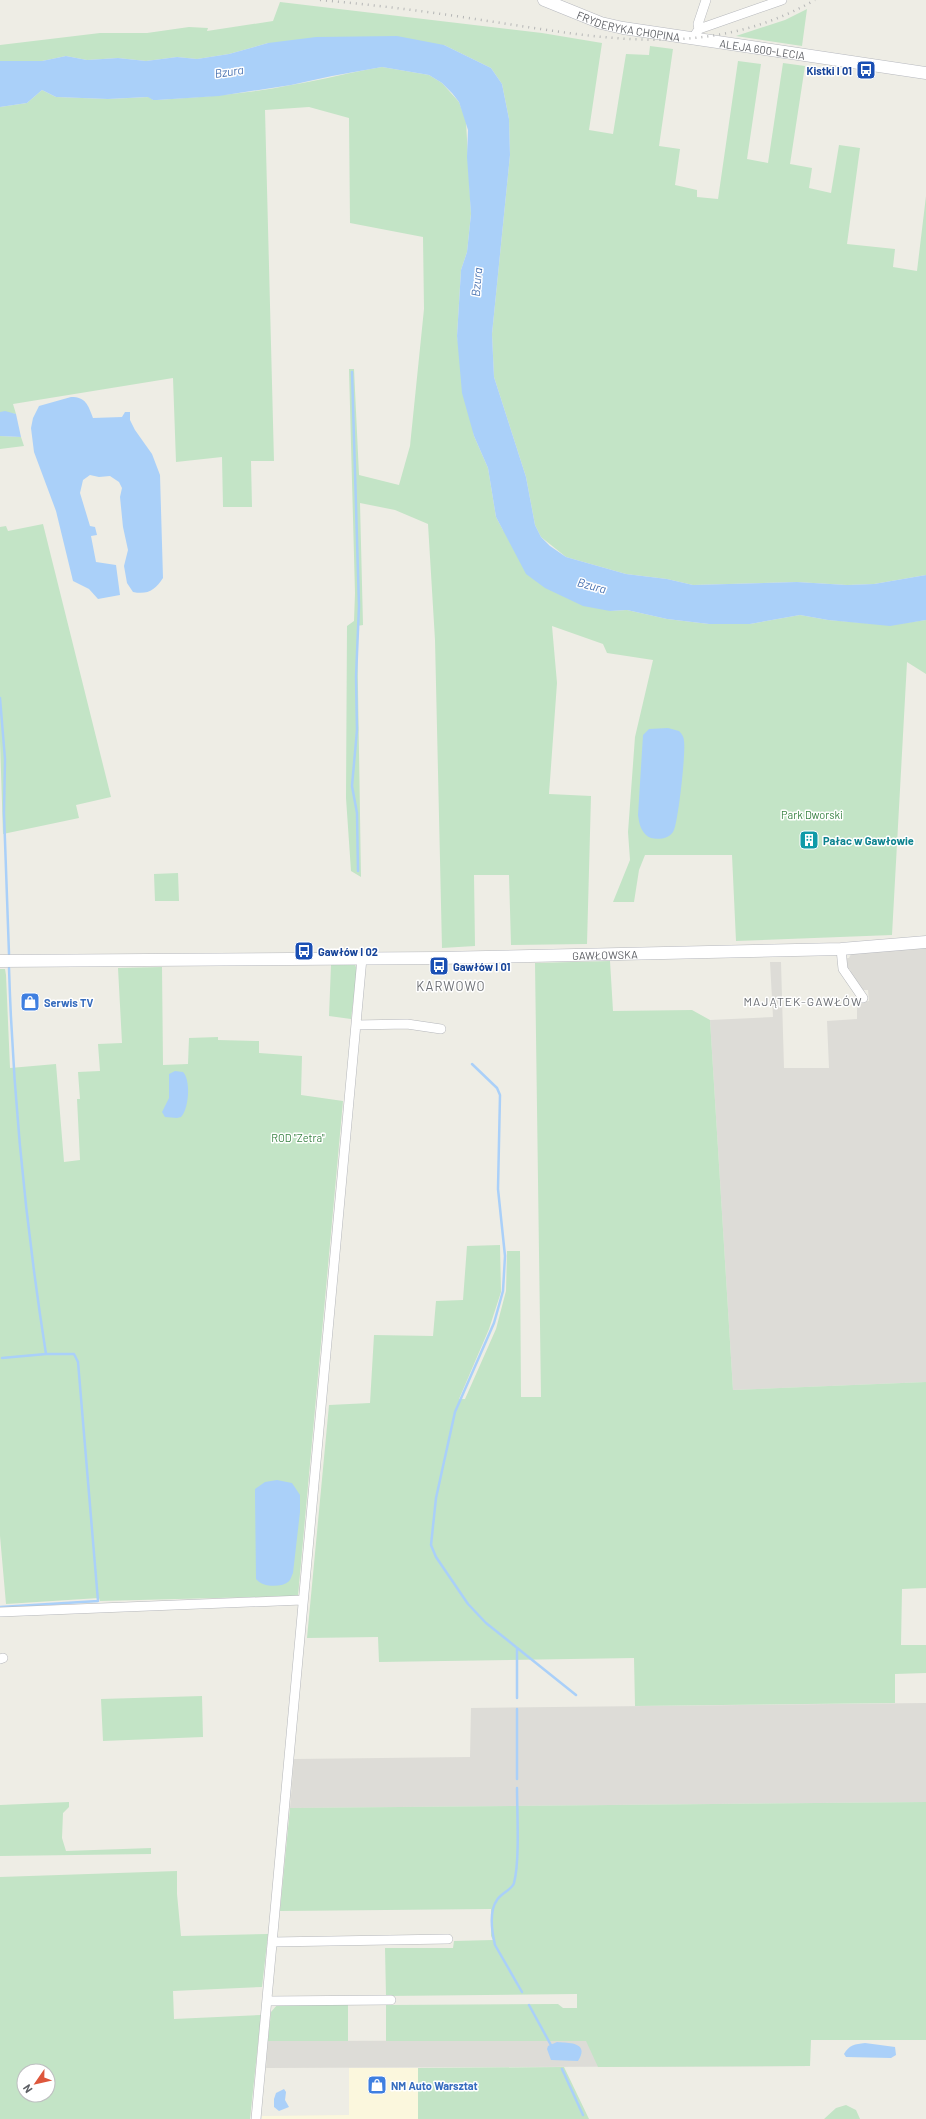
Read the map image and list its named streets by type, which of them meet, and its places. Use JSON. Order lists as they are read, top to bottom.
{
  "streets": {
    "street": ["FRYDERYKA CHOPINA", "ALEJA 600-LECIA", "GAWŁOWSKA"]
  },
  "crossings": [
    ["FRYDERYKA CHOPINA", "ALEJA 600-LECIA"]
  ],
  "districts": ["KARWOWO", "MAJĄTEK-GAWŁÓW"],
  "water": ["Bzura"],
  "parks": ["Park Dworski", "ROD \"Zetra\""],
  "places": {
    "bus stop": ["Kistki I 01", "Gawłów I 02", "Gawłów I 01"],
    "building": ["Pałac w Gawłowie"],
    "shop": ["Serwis TV", "NM Auto Warsztat"]
  },
  "north": "bottom left"
}
